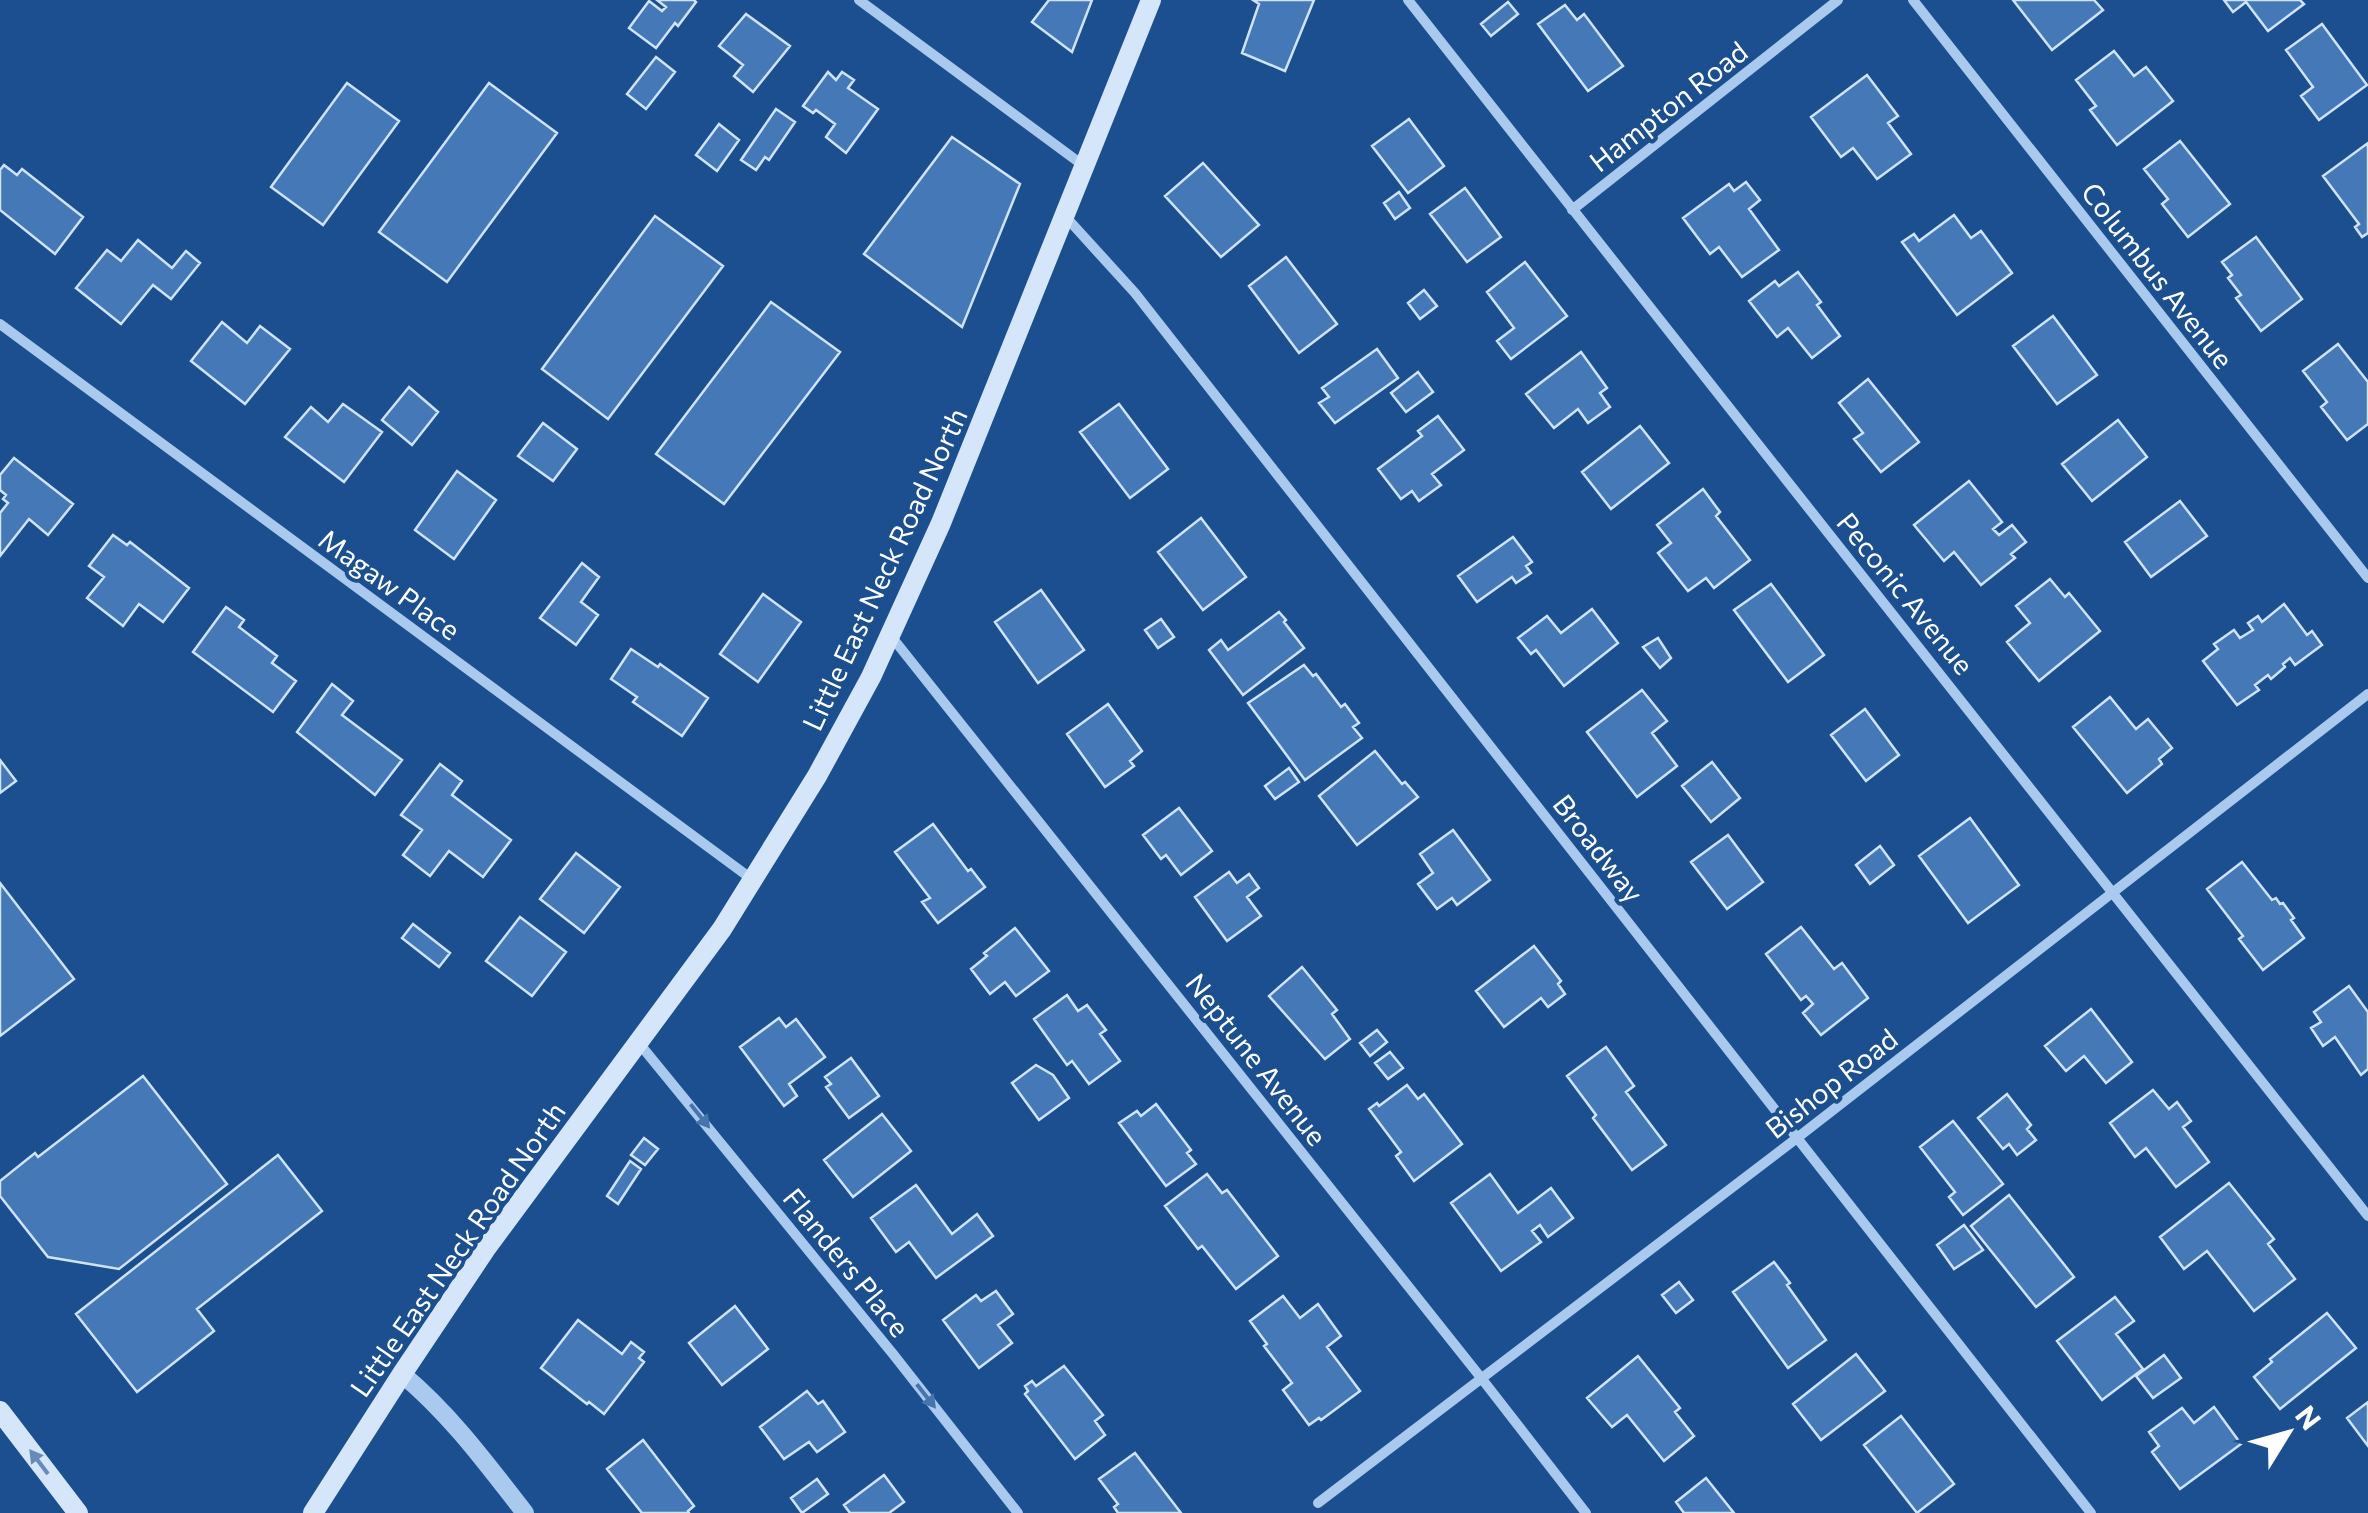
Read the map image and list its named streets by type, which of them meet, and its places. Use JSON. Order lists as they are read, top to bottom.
{
  "streets": {
    "main road": ["Little East Neck Road North"],
    "street": [
      "Hampton Road",
      "Columbus Avenue",
      "Magaw Place",
      "Peconic Avenue",
      "Broadway",
      "Neptune Avenue",
      "Bishop Road",
      "Flanders Place"
    ]
  },
  "crossings": [
    ["Hampton Road", "Peconic Avenue"],
    ["Little East Neck Road North", "Magaw Place"],
    ["Little East Neck Road North", "Broadway"],
    ["Little East Neck Road North", "Neptune Avenue"],
    ["Little East Neck Road North", "Flanders Place"],
    ["Peconic Avenue", "Bishop Road"],
    ["Broadway", "Bishop Road"],
    ["Neptune Avenue", "Bishop Road"]
  ],
  "one_way": ["Flanders Place"],
  "north": "top right"
}
